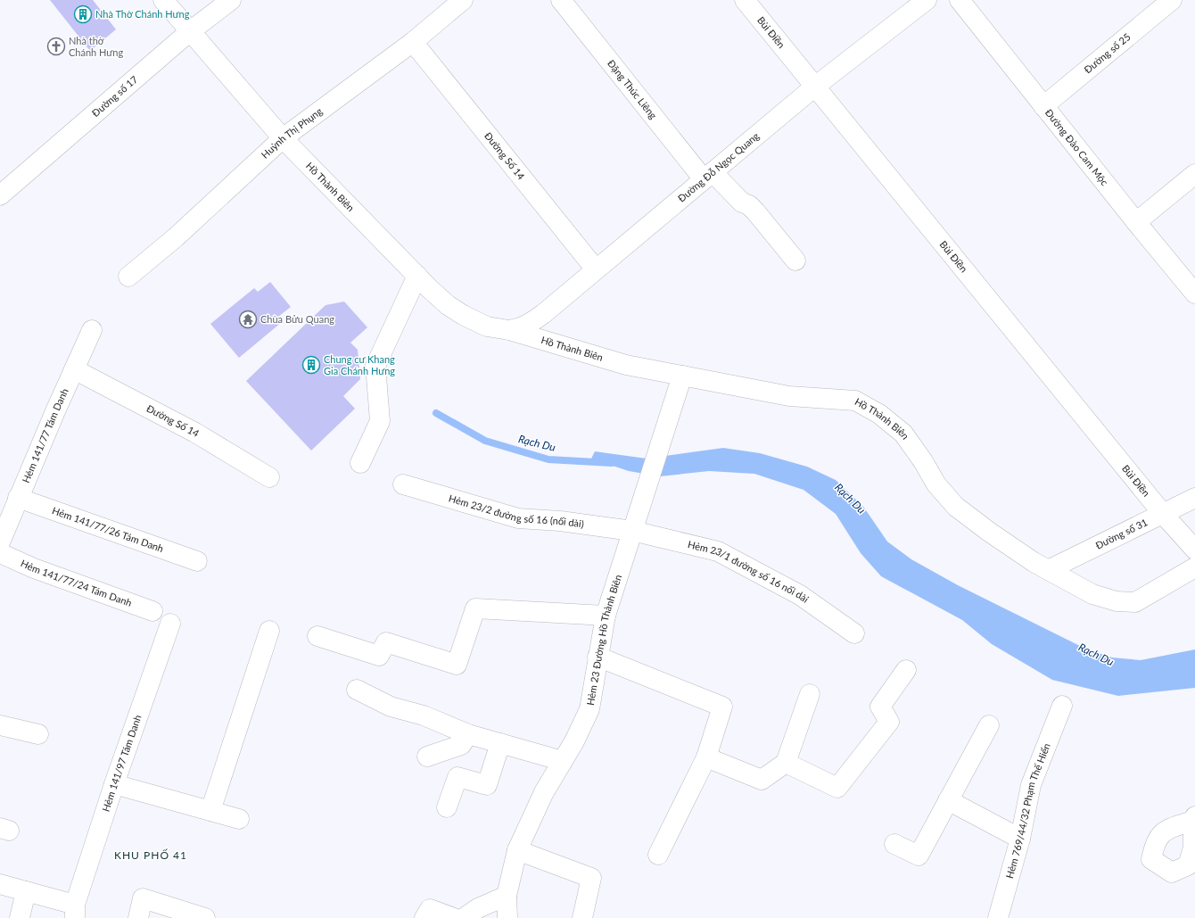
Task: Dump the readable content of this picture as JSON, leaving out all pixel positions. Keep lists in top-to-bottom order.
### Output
{
  "streets": {
    "street": [
      "Bùi Điền",
      "Đường số 25",
      "Đặng Thúc Liêng",
      "Đường số 17",
      "Huỳnh Thị Phụng",
      "Đường Đào Cam Mộc",
      "Đường Số 14",
      "Đường Đỗ Ngọc Quang",
      "Hồ Thành Biên",
      "Hẻm 141/77 Tám Danh",
      "Hẻm 23/2 đường số 16 (nối dài)",
      "Hẻm 141/77/26 Tám Danh",
      "Đường số 31",
      "Hẻm 23/1 đường số 16 nối dài",
      "Hẻm 141/77/24 Tám Danh",
      "Hẻm 23 Đường Hồ Thành Biên",
      "Hẻm 141/97 Tám Danh",
      "Hẻm 769/44/32 Phạm Thế Hiển"
    ]
  },
  "crossings": [
    ["Bùi Điền", "Đường Đỗ Ngọc Quang"],
    ["Bùi Điền", "Đường số 31"],
    ["Đường số 25", "Đường Đào Cam Mộc"],
    ["Đặng Thúc Liêng", "Đường Đỗ Ngọc Quang"],
    ["Đường số 17", "Hồ Thành Biên"],
    ["Huỳnh Thị Phụng", "Đường Số 14"],
    ["Huỳnh Thị Phụng", "Hồ Thành Biên"],
    ["Đường Số 14", "Đường Đỗ Ngọc Quang"],
    ["Đường Số 14", "Hẻm 141/77 Tám Danh"],
    ["Đường Đỗ Ngọc Quang", "Hồ Thành Biên"],
    ["Hồ Thành Biên", "Đường số 31"],
    ["Hồ Thành Biên", "Hẻm 23 Đường Hồ Thành Biên"],
    ["Hẻm 141/77 Tám Danh", "Hẻm 141/77/26 Tám Danh"],
    ["Hẻm 23/2 đường số 16 (nối dài)", "Hẻm 23/1 đường số 16 nối dài"],
    ["Hẻm 23/2 đường số 16 (nối dài)", "Hẻm 23 Đường Hồ Thành Biên"],
    ["Hẻm 23/1 đường số 16 nối dài", "Hẻm 23 Đường Hồ Thành Biên"]
  ],
  "districts": ["KHU PHỐ 41"],
  "water": ["Rạch Du"],
  "places": {
    "building": ["Nhà Thờ Chánh Hưng", "Chung cư Khang Gia Chánh Hưng"],
    "church": ["Nhà thờ Chánh Hưng"],
    "temple": ["Chùa Bửu Quang"]
  }
}
